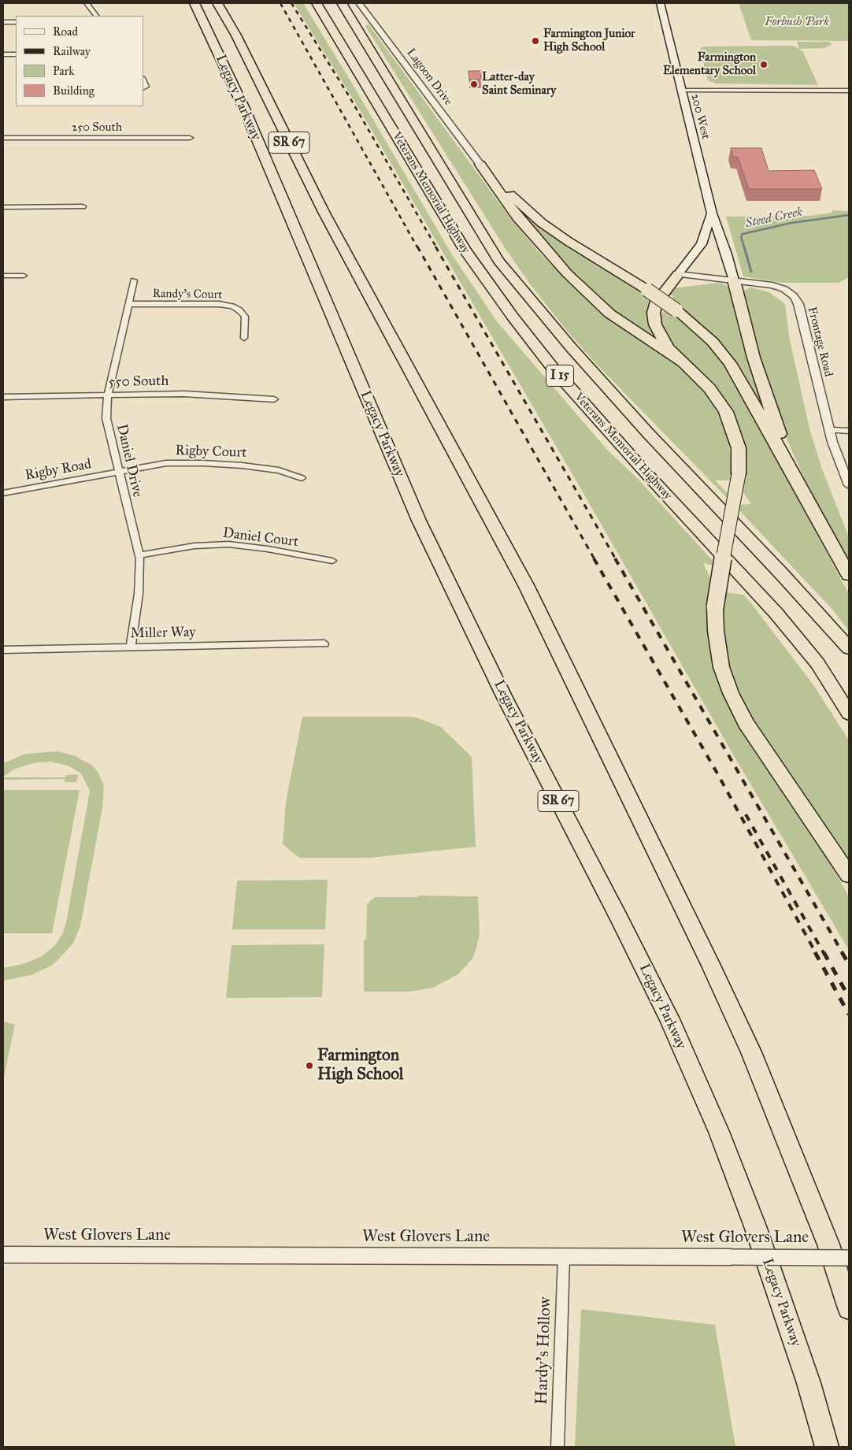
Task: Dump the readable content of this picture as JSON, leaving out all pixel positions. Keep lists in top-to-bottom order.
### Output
{
  "streets": {
    "highway": [
      "Legacy Parkway",
      "SR 67",
      "Veterans Memorial Highway",
      "I 15"
    ],
    "main road": ["200 West"],
    "street": [
      "Lagoon Drive",
      "250 South",
      "Randy's Court",
      "Frontage Road",
      "550 South",
      "Rigby Court",
      "Daniel Drive",
      "Rigby Road",
      "Daniel Court",
      "Miller Way",
      "West Glovers Lane",
      "Hardy's Hollow"
    ]
  },
  "crossings": [
    ["200 West", "Frontage Road"],
    ["Randy's Court", "Daniel Drive"],
    ["550 South", "Daniel Drive"],
    ["Rigby Court", "Daniel Drive"],
    ["Rigby Court", "Rigby Road"],
    ["Daniel Drive", "Rigby Road"],
    ["Daniel Drive", "Daniel Court"],
    ["Daniel Drive", "Miller Way"],
    ["West Glovers Lane", "Hardy's Hollow"]
  ],
  "water": ["Steed Creek"],
  "parks": ["Forbush Park"],
  "places": [
    "Farmington Junior High School",
    "Farmington Elementary School",
    "Latter-day Saint Seminary",
    "Farmington High School"
  ],
  "legend": [
    "Road",
    "Railway",
    "Park",
    "Building"
  ]
}
